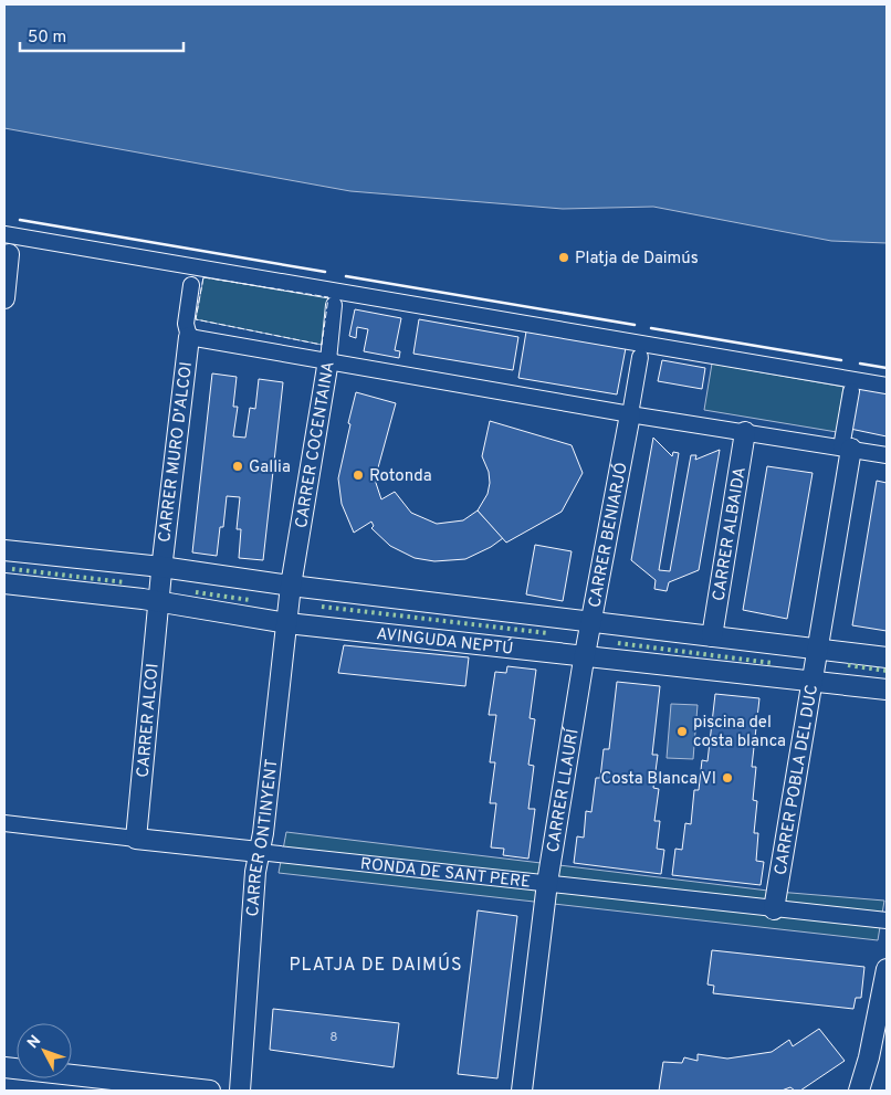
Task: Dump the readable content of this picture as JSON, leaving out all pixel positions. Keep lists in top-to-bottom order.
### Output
{
  "streets": {
    "street": [
      "CARRER COCENTAINA",
      "CARRER MURO D'ALCOI",
      "CARRER ALBAIDA",
      "CARRER BENIARJÓ",
      "AVINGUDA NEPTÚ",
      "CARRER ALCOI",
      "CARRER POBLA DEL DUC",
      "CARRER LLAURÍ",
      "CARRER ONTINYENT",
      "RONDA DE SANT PERE"
    ]
  },
  "crossings": [
    ["CARRER COCENTAINA", "CARRER ONTINYENT"],
    ["CARRER MURO D'ALCOI", "AVINGUDA NEPTÚ"],
    ["CARRER MURO D'ALCOI", "CARRER ALCOI"],
    ["CARRER BENIARJÓ", "AVINGUDA NEPTÚ"],
    ["CARRER BENIARJÓ", "CARRER LLAURÍ"],
    ["AVINGUDA NEPTÚ", "CARRER ALCOI"],
    ["AVINGUDA NEPTÚ", "CARRER POBLA DEL DUC"],
    ["AVINGUDA NEPTÚ", "CARRER LLAURÍ"],
    ["AVINGUDA NEPTÚ", "CARRER ONTINYENT"],
    ["CARRER ALCOI", "RONDA DE SANT PERE"],
    ["CARRER POBLA DEL DUC", "RONDA DE SANT PERE"],
    ["CARRER LLAURÍ", "RONDA DE SANT PERE"],
    ["CARRER ONTINYENT", "RONDA DE SANT PERE"]
  ],
  "districts": ["PLATJA DE DAIMÚS"],
  "places": [
    "Platja de Daimús",
    "Gallia",
    "Rotonda",
    "piscina del costa blanca",
    "Costa Blanca VI"
  ],
  "house_numbers": ["8"],
  "scale_bar": "50 m",
  "north": "top left"
}
